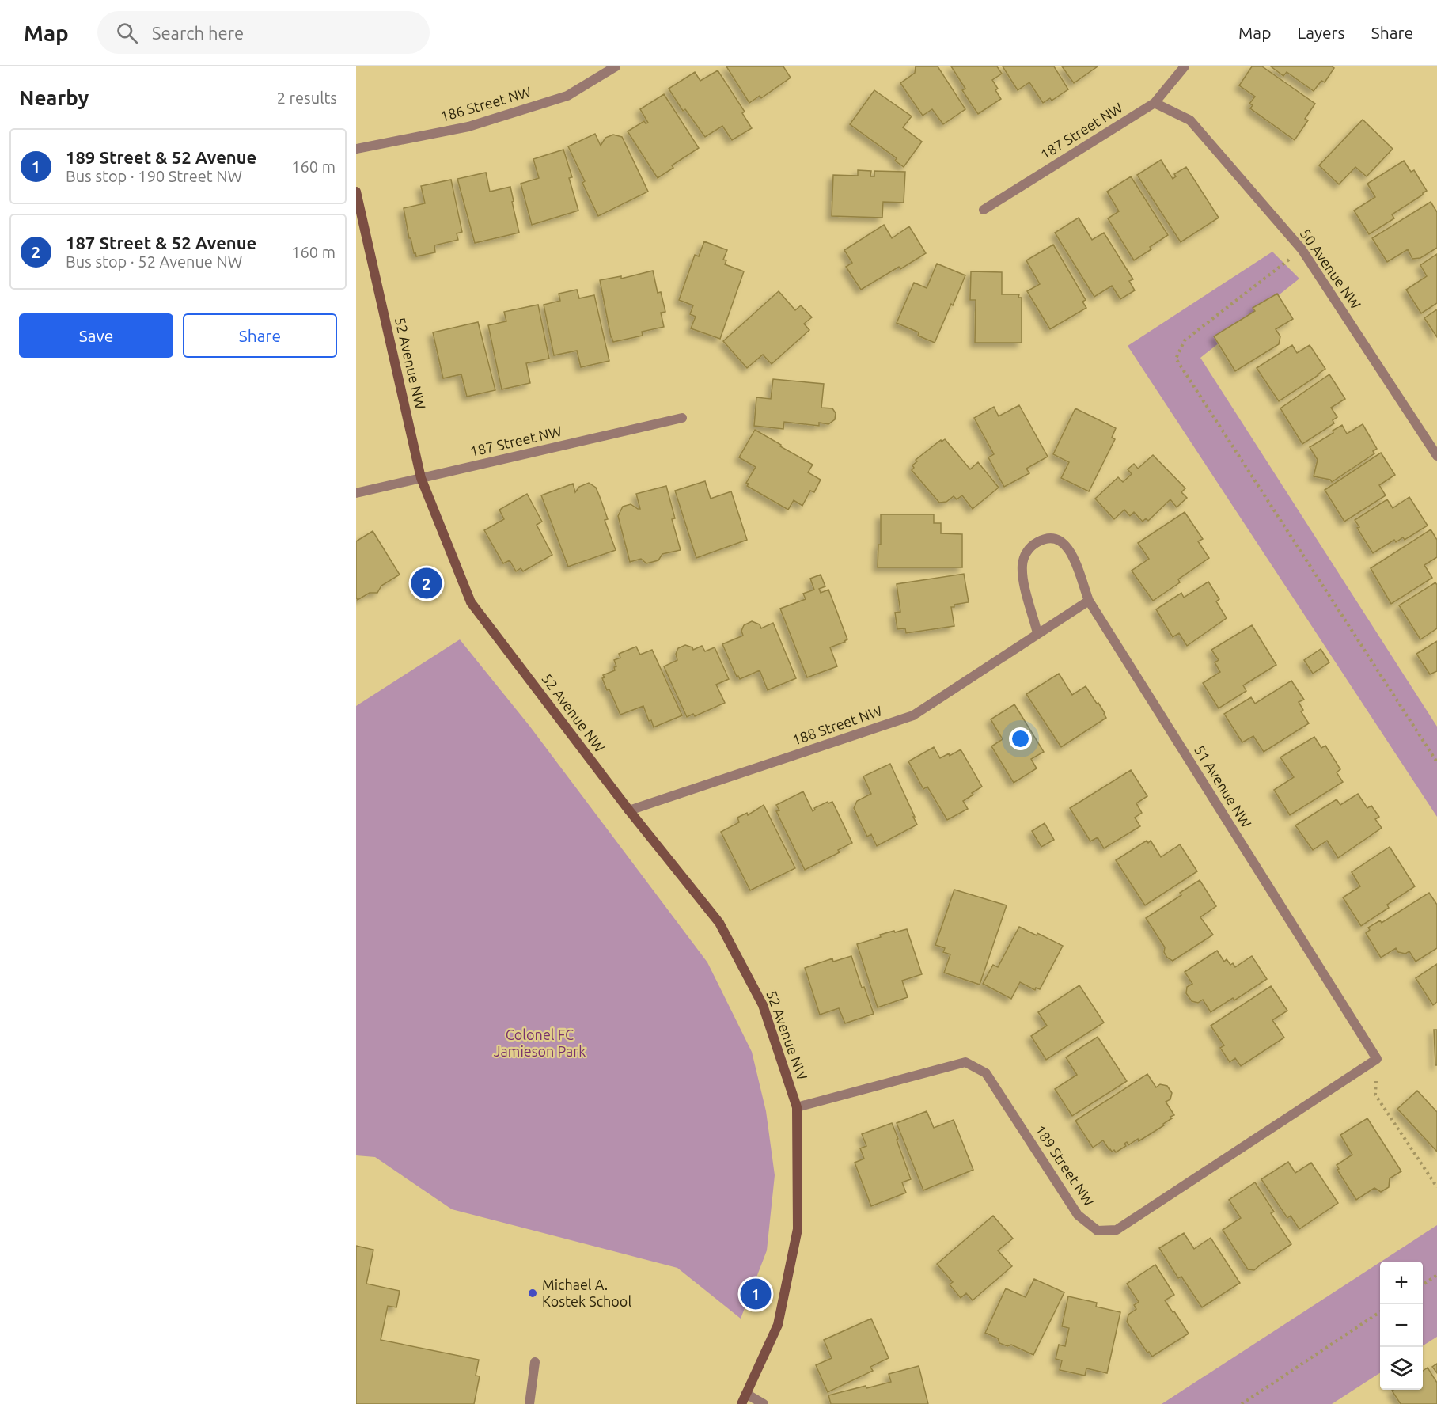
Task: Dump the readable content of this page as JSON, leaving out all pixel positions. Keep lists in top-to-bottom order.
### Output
{
  "streets": {
    "street": [
      "186 Street NW",
      "187 Street NW",
      "50 Avenue NW",
      "52 Avenue NW",
      "188 Street NW",
      "51 Avenue NW",
      "189 Street NW"
    ]
  },
  "crossings": [
    ["187 Street NW", "50 Avenue NW"],
    ["187 Street NW", "52 Avenue NW"],
    ["52 Avenue NW", "188 Street NW"],
    ["52 Avenue NW", "189 Street NW"],
    ["188 Street NW", "51 Avenue NW"],
    ["51 Avenue NW", "189 Street NW"]
  ],
  "parks": ["Colonel FC Jamieson Park"],
  "places": ["Michael A. Kostek School"],
  "page": {
    "header": "Map",
    "search": "Search here",
    "nav": ["Map", "Layers", "Share"],
    "heading": ["Nearby", "2 results"],
    "list": [
      {
        "mark": "1",
        "name": "189 Street & 52 Avenue",
        "note": "Bus stop · 190 Street NW",
        "value": "160 m"
      },
      {
        "mark": "2",
        "name": "187 Street & 52 Avenue",
        "note": "Bus stop · 52 Avenue NW",
        "value": "160 m"
      }
    ],
    "buttons": ["Save", "Share"],
    "pins": ["2", "1"],
    "map_buttons": ["+", "−"]
  }
}
